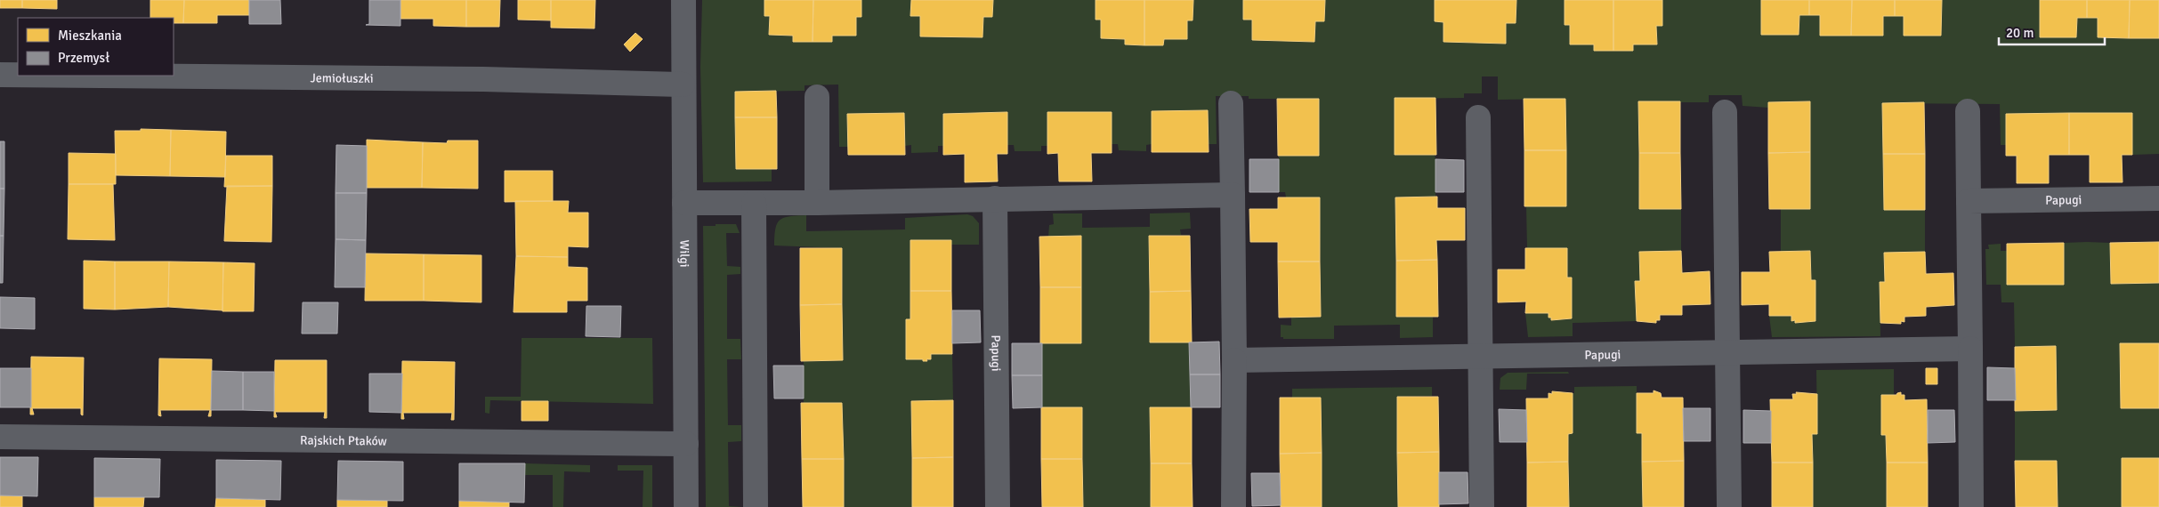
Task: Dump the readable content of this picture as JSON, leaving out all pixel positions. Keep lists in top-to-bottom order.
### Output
{
  "streets": {
    "street": [
      "Jemiołuszki",
      "Papugi",
      "Wilgi",
      "Rajskich Ptaków"
    ]
  },
  "crossings": [
    ["Jemiołuszki", "Wilgi"],
    ["Wilgi", "Rajskich Ptaków"]
  ],
  "legend": ["Mieszkania", "Przemysł"],
  "scale_bar": "20 m"
}
